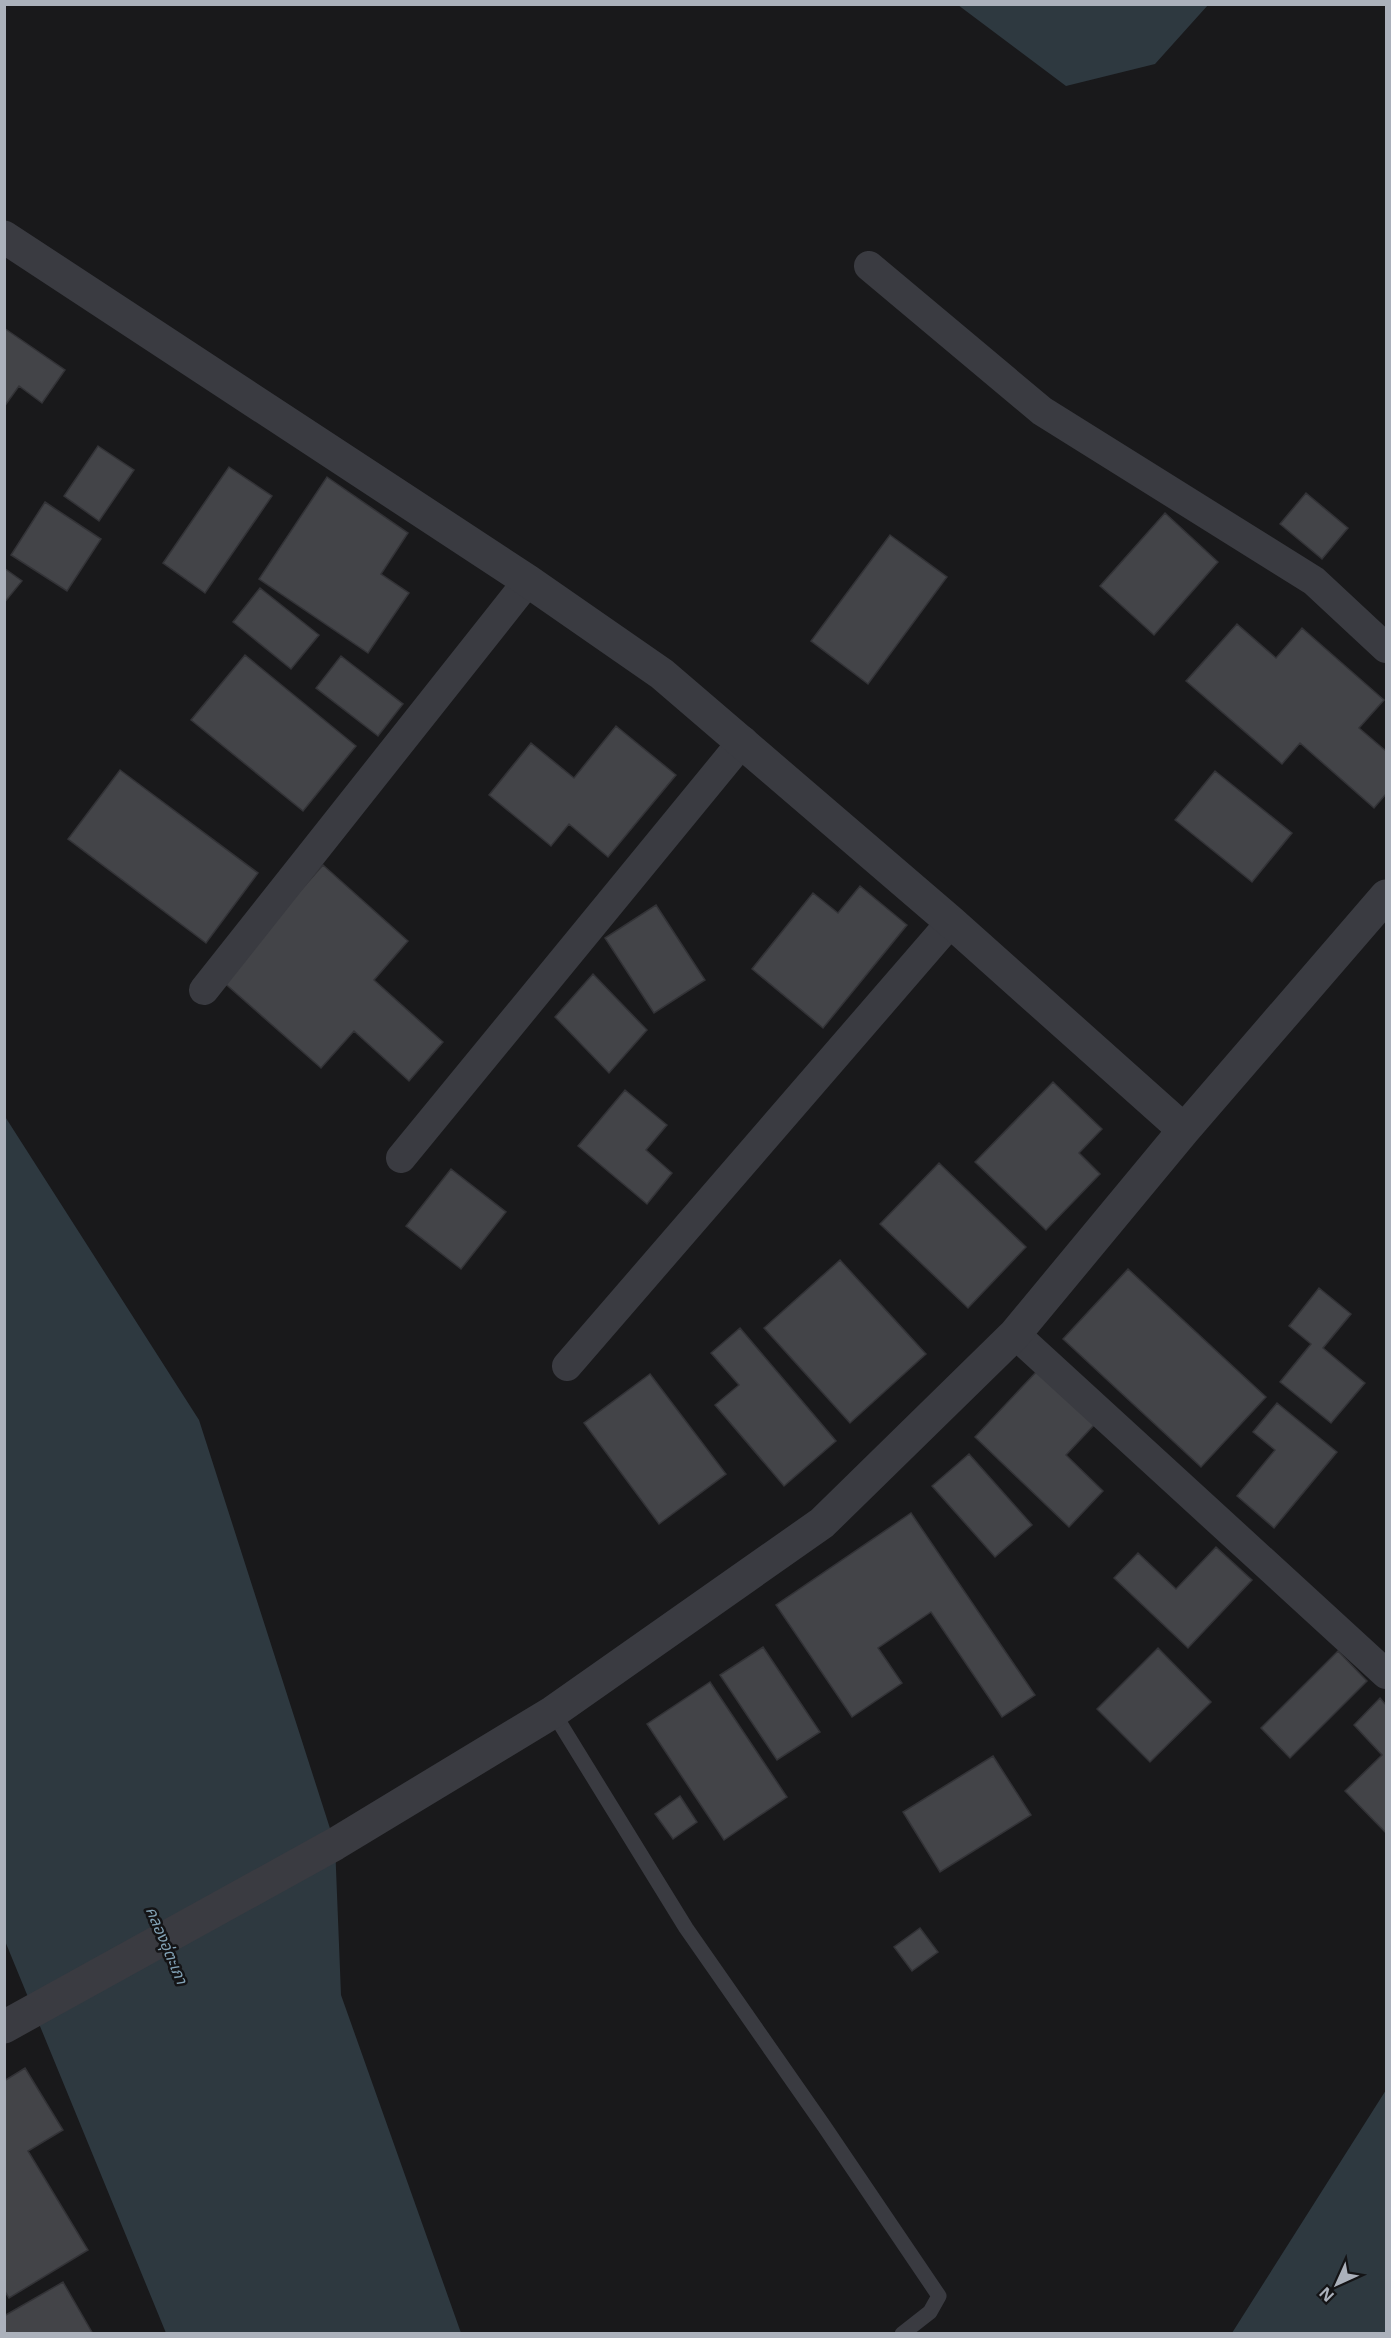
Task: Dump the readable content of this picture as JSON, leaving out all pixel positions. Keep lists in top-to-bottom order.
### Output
{
  "water": ["คลองอุ่ตะเภา"],
  "north": "bottom left"
}
